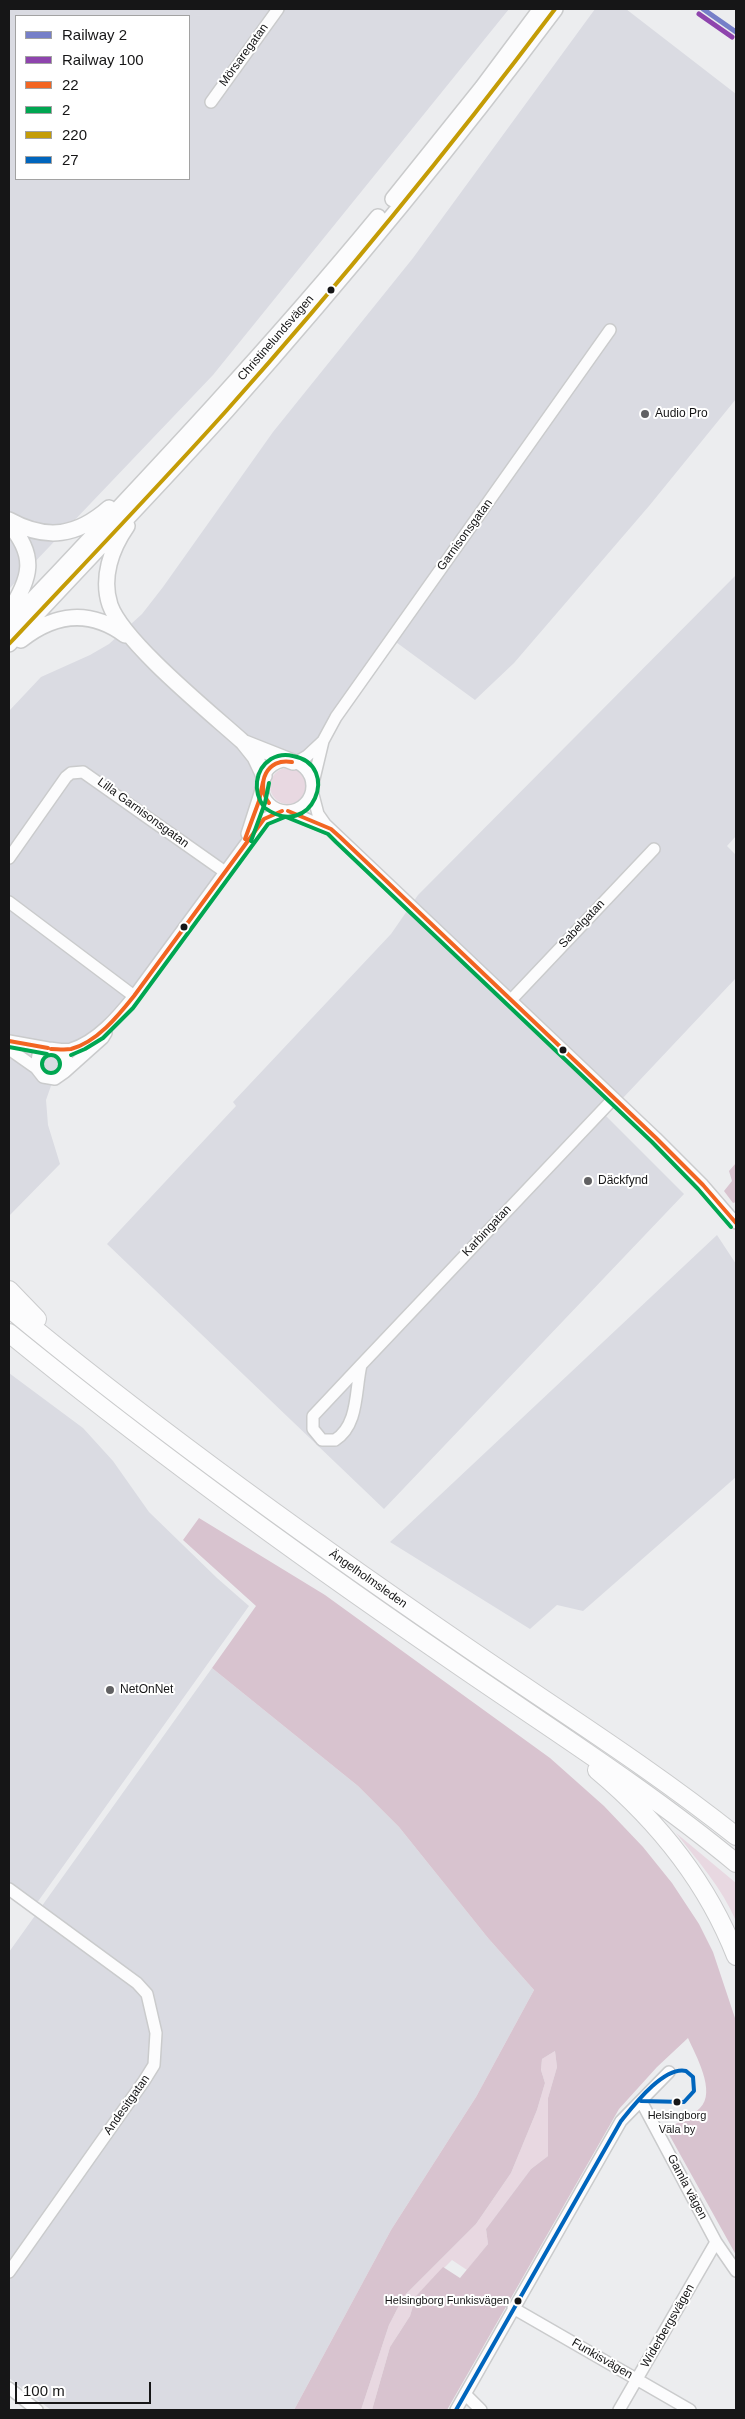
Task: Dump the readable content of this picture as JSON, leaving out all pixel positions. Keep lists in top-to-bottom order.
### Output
{
  "streets": {
    "highway": ["Ängelholmsleden"],
    "main road": ["Christinelundsvägen"],
    "street": [
      "Mörsaregatan",
      "Garnisonsgatan",
      "Lilla Garnisonsgatan",
      "Sabelgatan",
      "Karbingatan",
      "Andesitgatan",
      "Gamla vägen",
      "Widerbergsvägen",
      "Funkisvägen"
    ]
  },
  "crossings": [
    ["Gamla vägen", "Widerbergsvägen"],
    ["Widerbergsvägen", "Funkisvägen"]
  ],
  "places": [
    "Audio Pro",
    "Däckfynd",
    "NetOnNet",
    "Helsingborg Väla by",
    "Helsingborg Funkisvägen"
  ],
  "lines": [
    "rail line 2",
    "transit line 220",
    "rail line 100",
    "transit line 2",
    "transit line 22",
    "transit line 27"
  ],
  "legend": [
    "Railway 2",
    "Railway 100",
    "22",
    "2",
    "220",
    "27"
  ],
  "scale_bar": "100 m"
}
